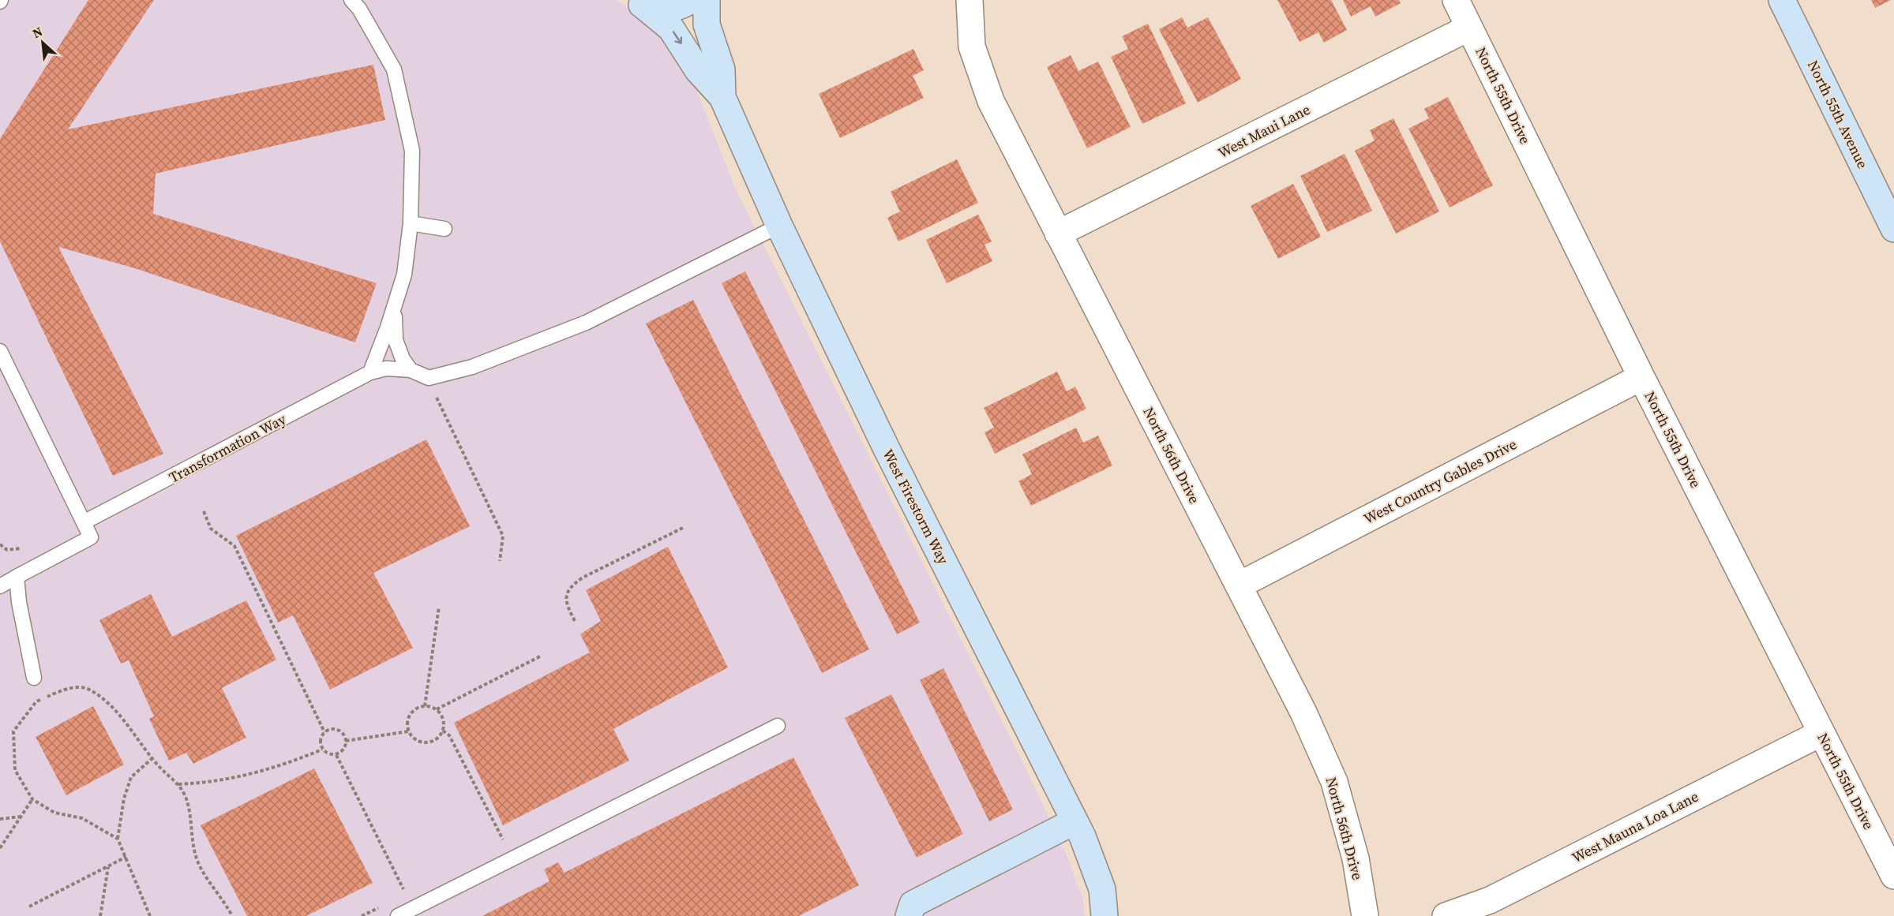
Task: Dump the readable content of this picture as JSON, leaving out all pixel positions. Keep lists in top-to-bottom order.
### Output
{
  "streets": {
    "street": [
      "North 55th Drive",
      "North 55th Avenue",
      "West Maui Lane",
      "North 56th Drive",
      "West Country Gables Drive",
      "West Firestorm Way",
      "West Mauna Loa Lane"
    ],
    "lane": ["Transformation Way"]
  },
  "crossings": [
    ["North 55th Drive", "West Maui Lane"],
    ["North 55th Drive", "West Country Gables Drive"],
    ["North 55th Drive", "West Mauna Loa Lane"],
    ["West Maui Lane", "North 56th Drive"],
    ["Transformation Way", "West Firestorm Way"],
    ["North 56th Drive", "West Country Gables Drive"]
  ],
  "north": "top left"
}
